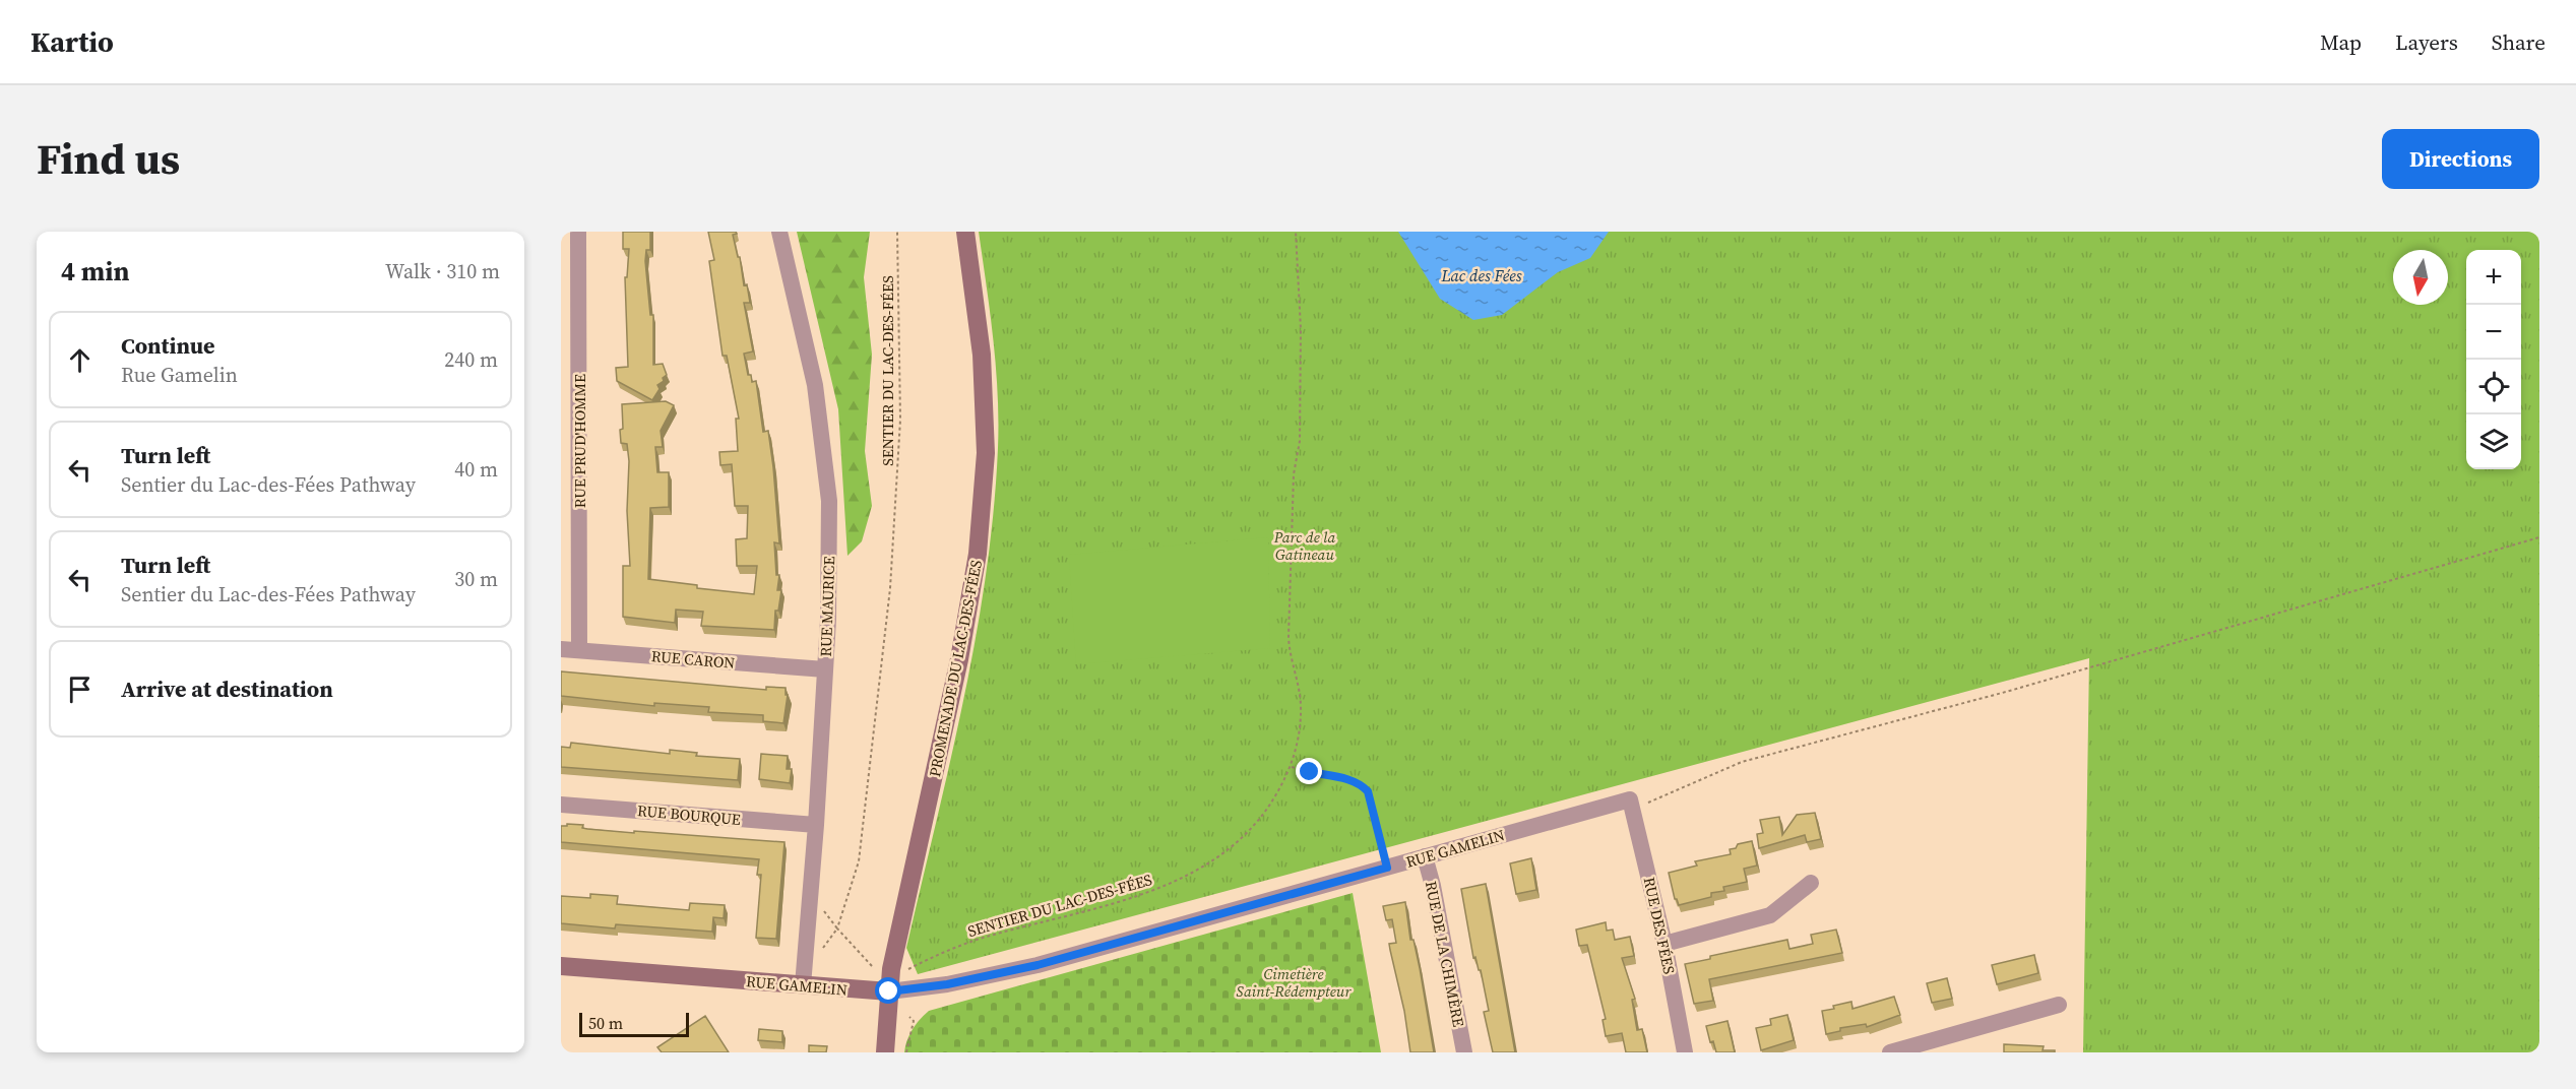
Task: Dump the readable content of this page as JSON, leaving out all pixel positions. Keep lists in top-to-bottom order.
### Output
{
  "streets": {
    "street": [
      "RUE PRUD'HOMME",
      "RUE MAURICE",
      "RUE CARON",
      "PROMENADE DU LAC-DES-FÉES",
      "RUE BOURQUE",
      "RUE GAMELIN",
      "RUE DES FÉES",
      "RUE DE LA CHIMÈRE"
    ],
    "path": ["SENTIER DU LAC-DES-FÉES"]
  },
  "crossings": [
    ["RUE PRUD'HOMME", "RUE CARON"],
    ["RUE MAURICE", "RUE CARON"],
    ["RUE MAURICE", "RUE BOURQUE"],
    ["RUE MAURICE", "RUE GAMELIN"],
    ["PROMENADE DU LAC-DES-FÉES", "RUE GAMELIN"],
    ["RUE GAMELIN", "RUE DES FÉES"],
    ["RUE GAMELIN", "RUE DE LA CHIMÈRE"]
  ],
  "water": ["Lac des Fées"],
  "parks": ["Parc de la Gatineau", "Cimetière Saint-Rédempteur"],
  "scale_bar": "50 m",
  "north": "bottom",
  "page": {
    "header": "Kartio",
    "nav": ["Map", "Layers", "Share"],
    "title": "Find us",
    "buttons": "Directions",
    "heading": ["4 min", "Walk · 310 m"],
    "map_buttons": ["+", "−"],
    "list": [
      ["Continue", "Rue Gamelin", "240 m"],
      ["Turn left", "Sentier du Lac-des-Fées Pathway", "40 m"],
      ["Turn left", "Sentier du Lac-des-Fées Pathway", "30 m"],
      "Arrive at destination"
    ],
    "scale": "50 m"
  }
}
